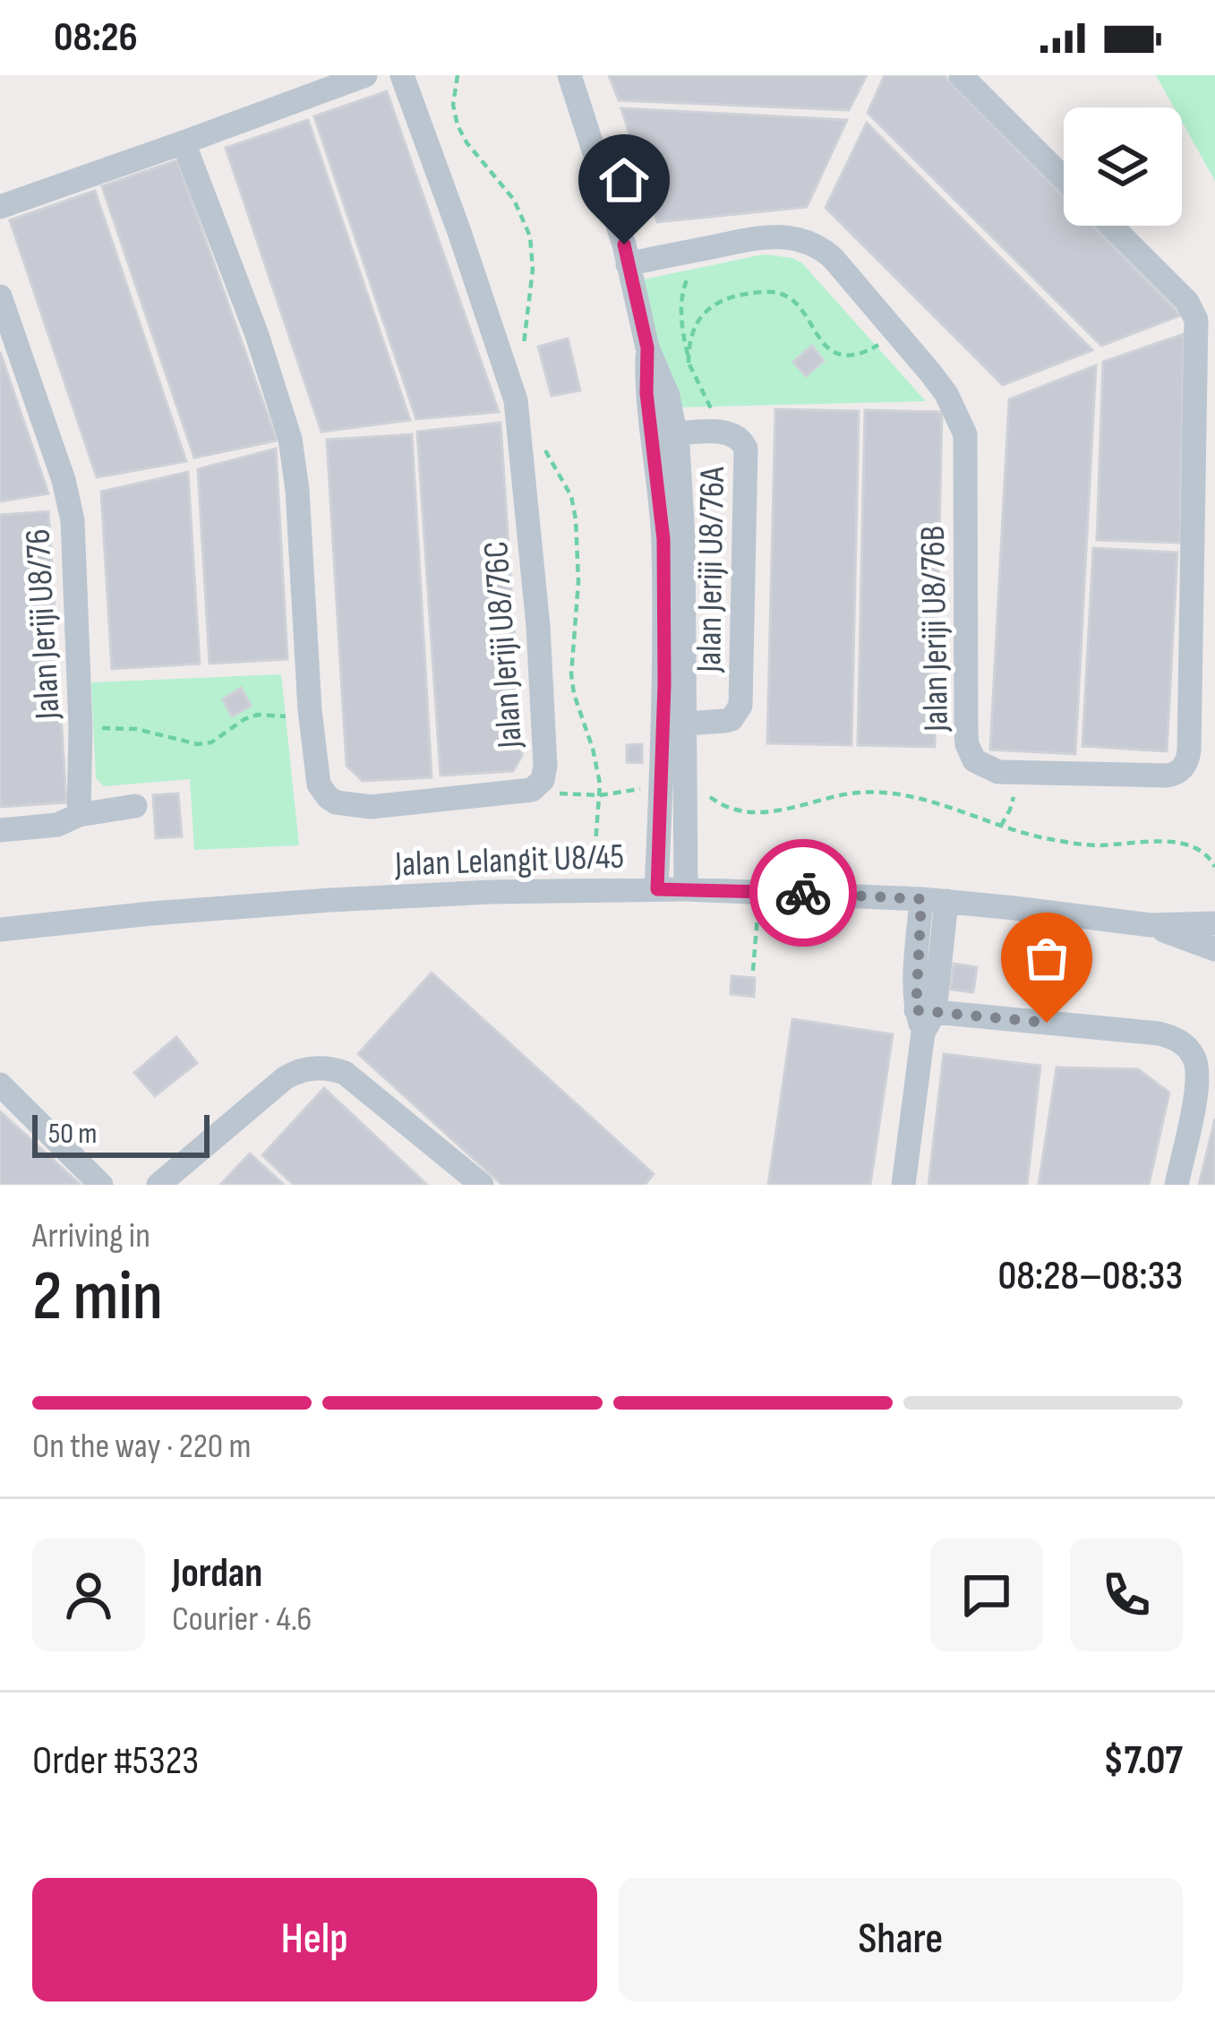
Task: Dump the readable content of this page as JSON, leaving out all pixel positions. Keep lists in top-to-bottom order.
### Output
{
  "streets": {
    "street": [
      "Jalan Jeriji U8/76A",
      "Jalan Jeriji U8/76",
      "Jalan Jeriji U8/76B",
      "Jalan Jeriji U8/76C",
      "Jalan Lelangit U8/45"
    ]
  },
  "scale_bar": "50 m",
  "page": {
    "status": "08:26",
    "scale": "50 m",
    "heading": ["2 min", "Arriving in", "08:28–08:33"],
    "panel": [
      "Jordan",
      "Courier · 4.6",
      "Order #5323",
      "$7.07"
    ],
    "bar": "On the way · 220 m",
    "buttons": ["Help", "Share"]
  }
}
